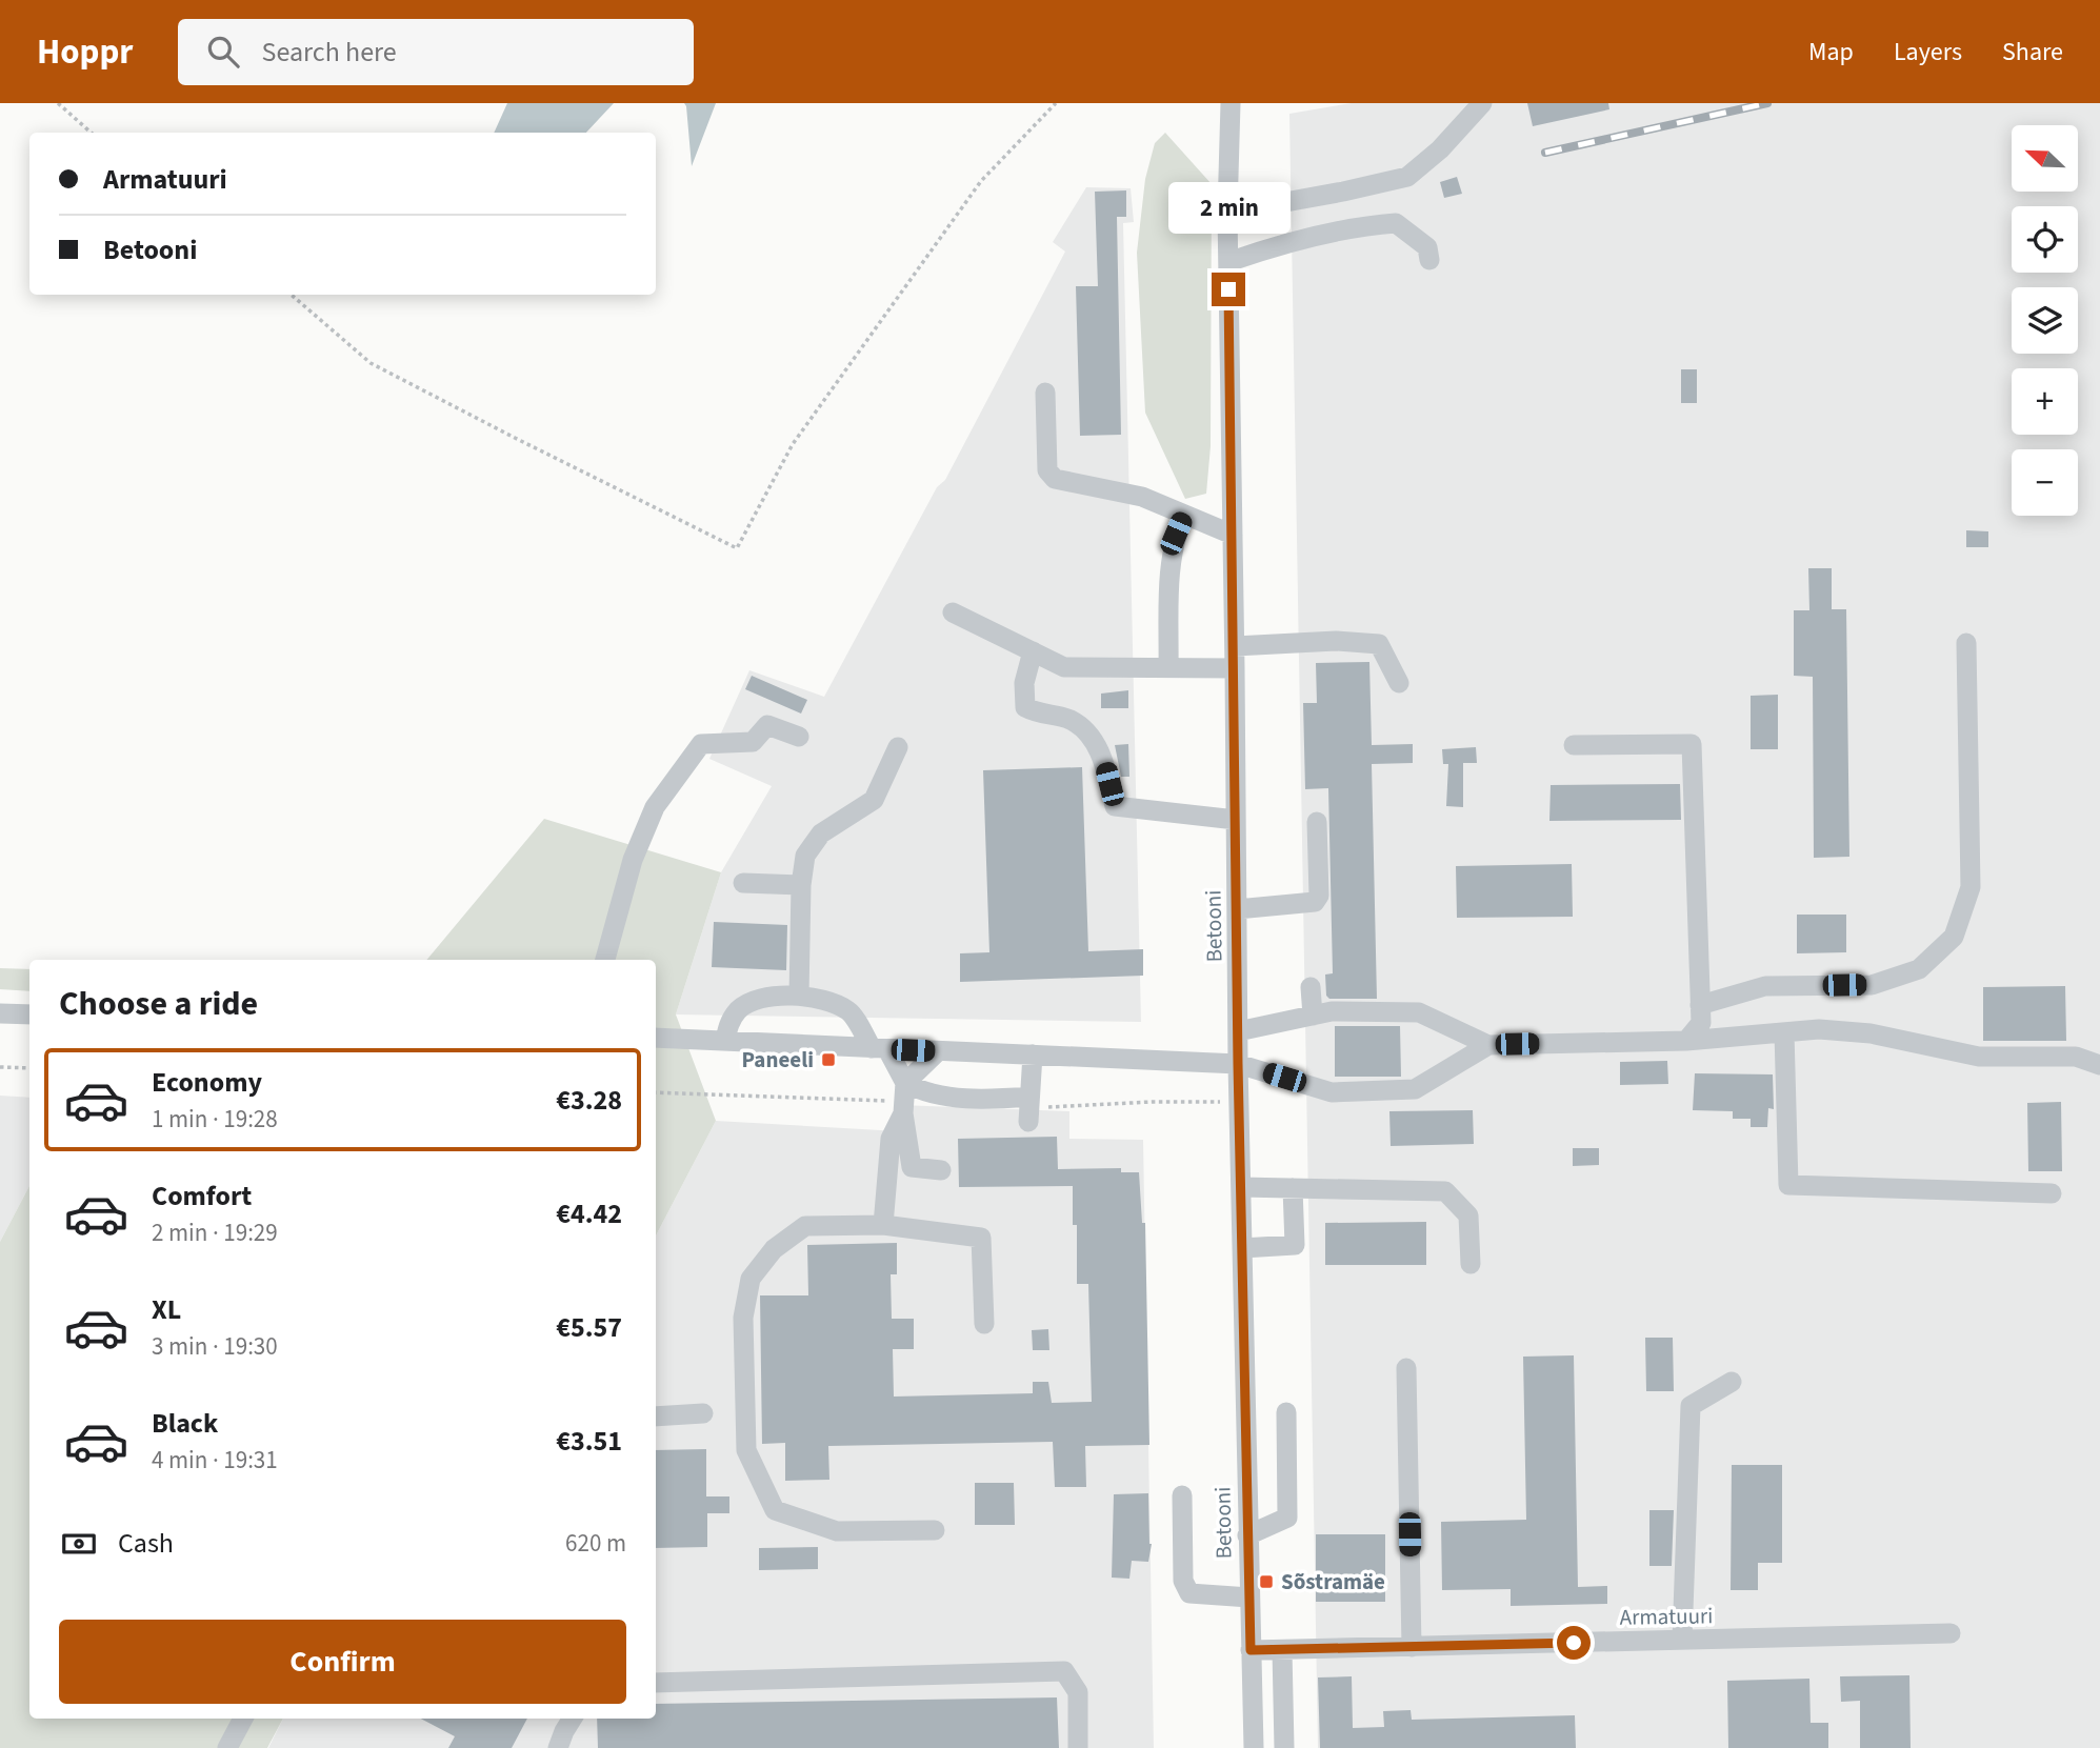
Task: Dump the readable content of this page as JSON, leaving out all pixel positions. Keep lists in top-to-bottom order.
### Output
{
  "streets": {
    "street": ["Betooni", "Armatuuri"]
  },
  "crossings": [
    ["Betooni", "Armatuuri"]
  ],
  "places": {
    "transit": ["Paneeli", "Sõstramäe"]
  },
  "north": "top left",
  "page": {
    "header": "Hoppr",
    "search": "Search here",
    "nav": ["Map", "Layers", "Share"],
    "map_buttons": ["+", "−"],
    "banner": ["Armatuuri", "Betooni"],
    "bubble": "2 min",
    "heading": "Choose a ride",
    "list": [
      {
        "name": "Economy",
        "note": "1 min · 19:28",
        "value": "€3.28"
      },
      {
        "name": "Comfort",
        "note": "2 min · 19:29",
        "value": "€4.42"
      },
      {
        "name": "XL",
        "note": "3 min · 19:30",
        "value": "€5.57"
      },
      {
        "name": "Black",
        "note": "4 min · 19:31",
        "value": "€3.51"
      }
    ],
    "pay": ["Cash", "620 m"],
    "buttons": "Confirm"
  }
}
